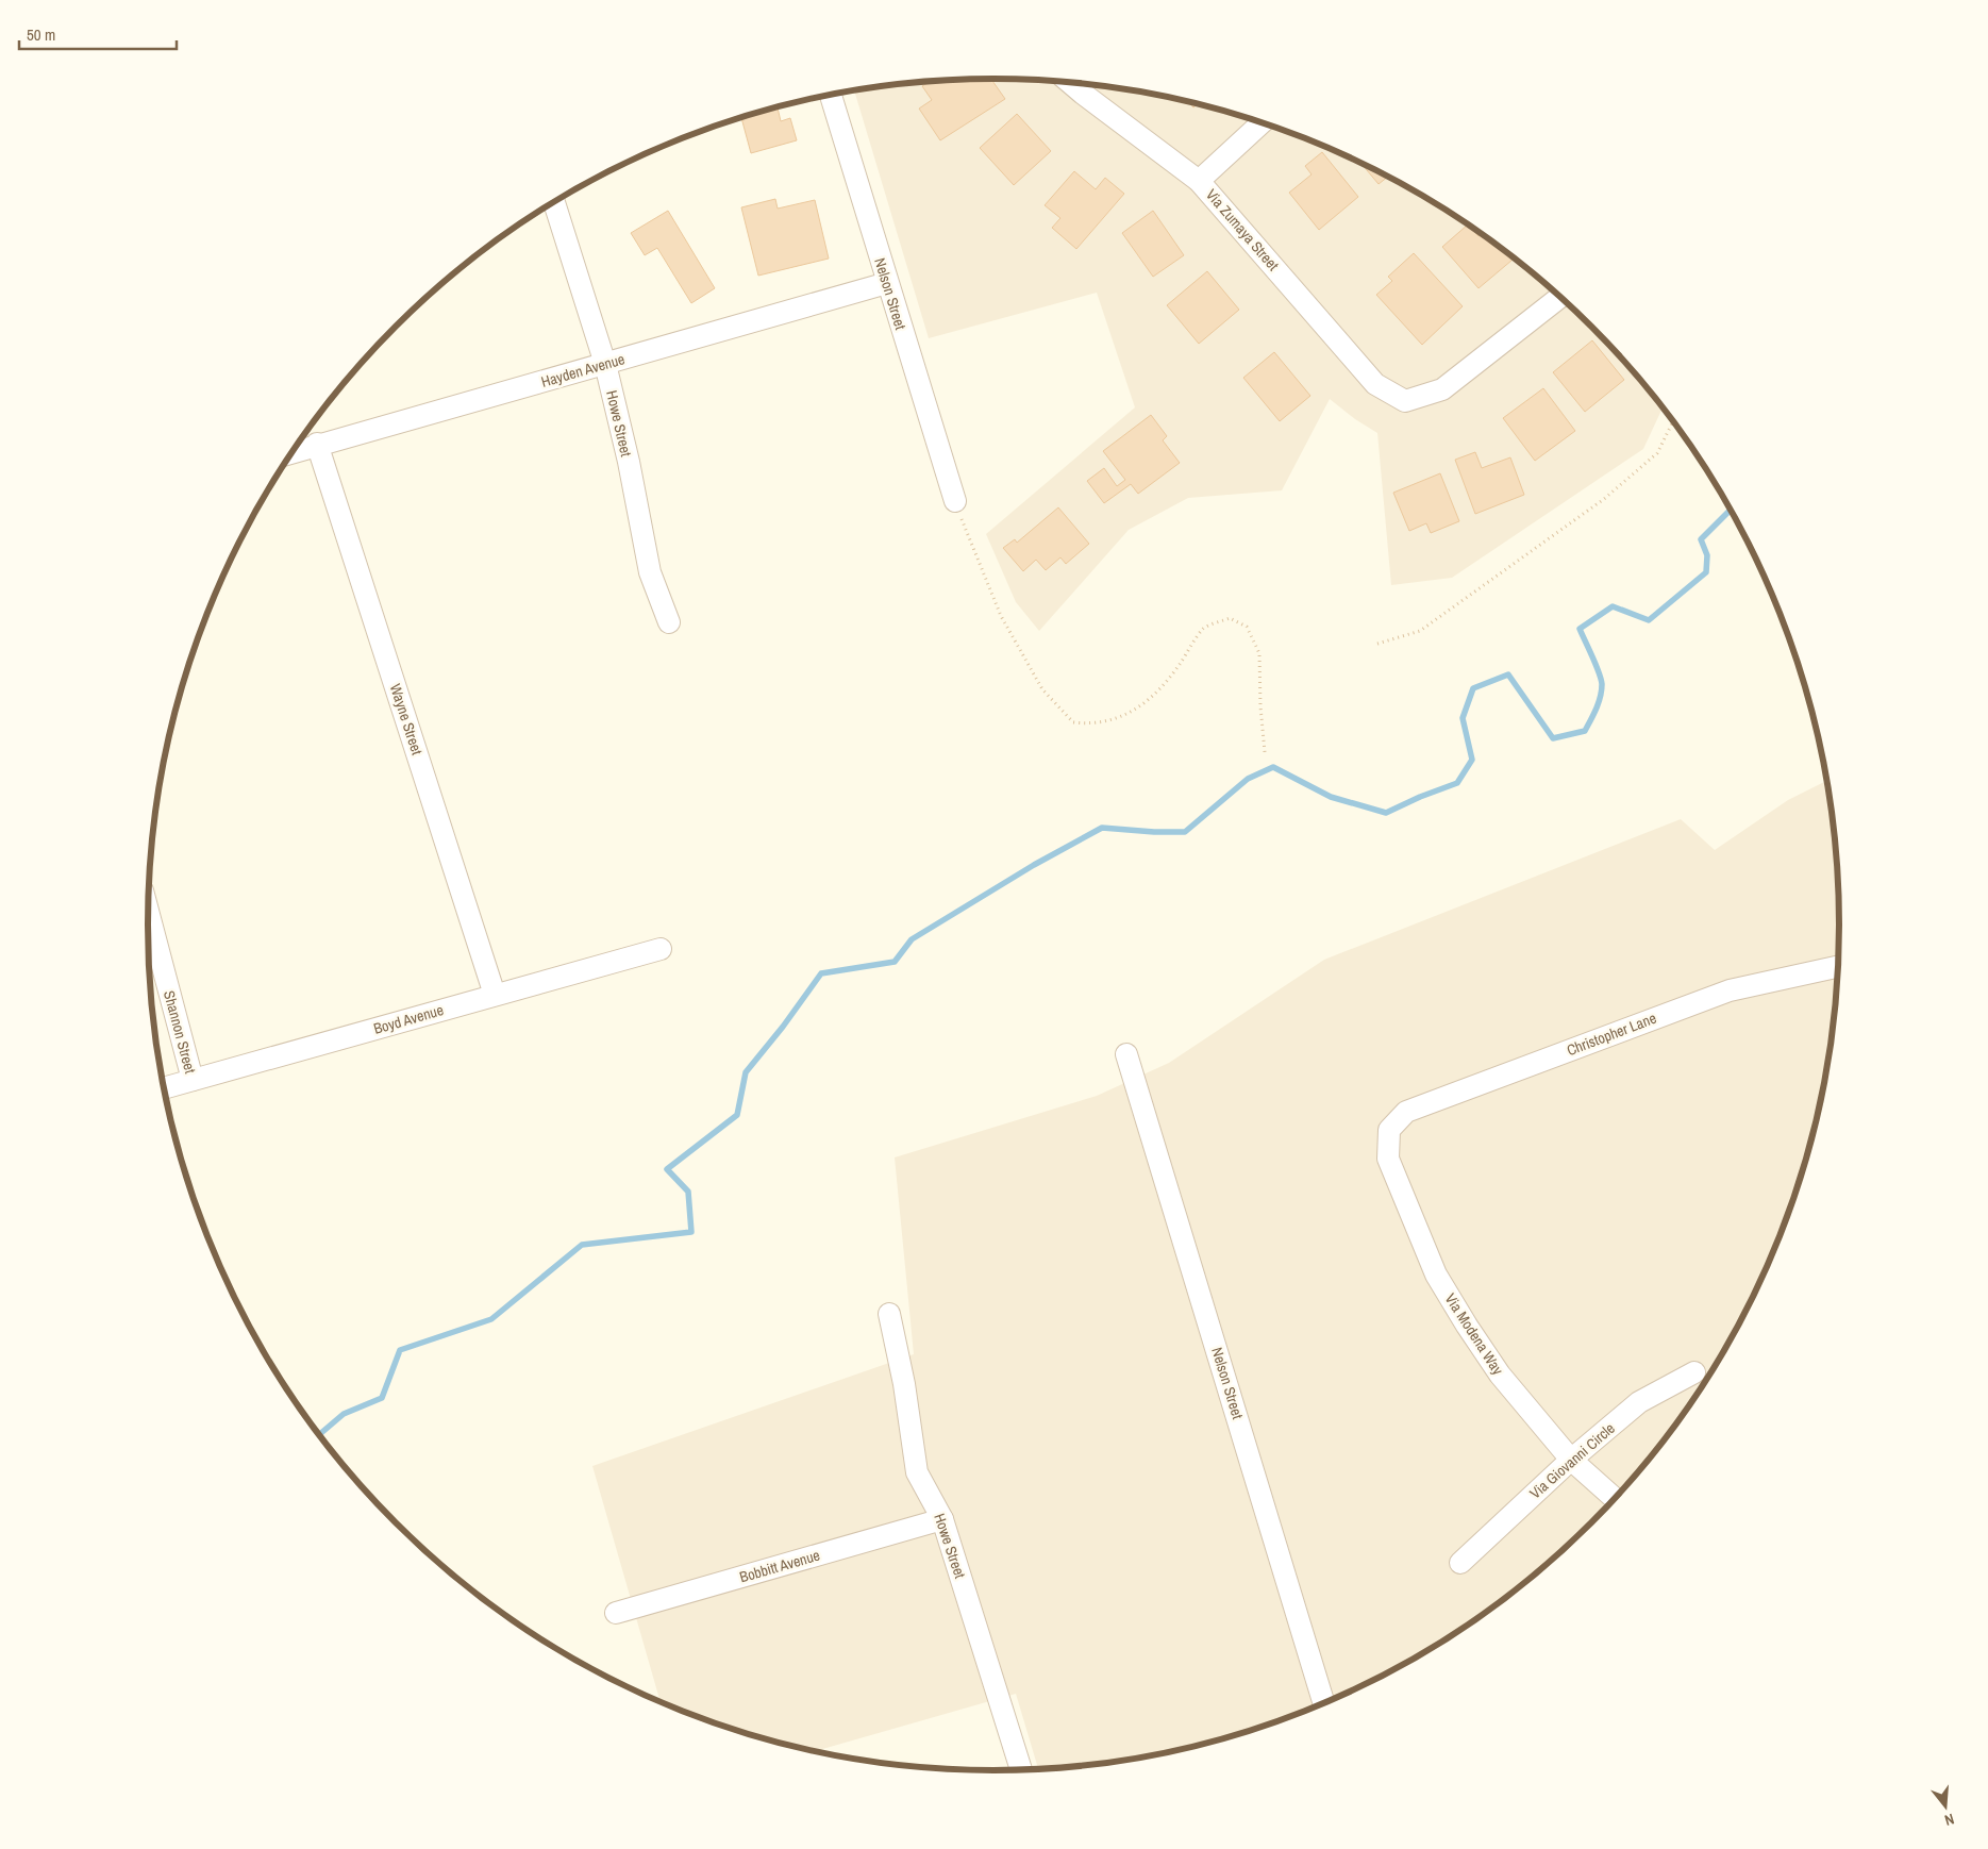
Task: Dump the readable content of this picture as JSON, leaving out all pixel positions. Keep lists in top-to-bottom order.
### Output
{
  "streets": {
    "street": [
      "Via Zumaya Street",
      "Nelson Street",
      "Hayden Avenue",
      "Howe Street",
      "Wayne Street",
      "Boyd Avenue",
      "Shannon Street",
      "Christopher Lane",
      "Via Modena Way",
      "Via Giovanni Circle",
      "Bobbitt Avenue"
    ]
  },
  "crossings": [
    ["Nelson Street", "Hayden Avenue"],
    ["Hayden Avenue", "Howe Street"],
    ["Hayden Avenue", "Wayne Street"],
    ["Howe Street", "Bobbitt Avenue"],
    ["Wayne Street", "Boyd Avenue"],
    ["Boyd Avenue", "Shannon Street"],
    ["Christopher Lane", "Via Modena Way"],
    ["Via Modena Way", "Via Giovanni Circle"]
  ],
  "scale_bar": "50 m",
  "north": "bottom"
}
